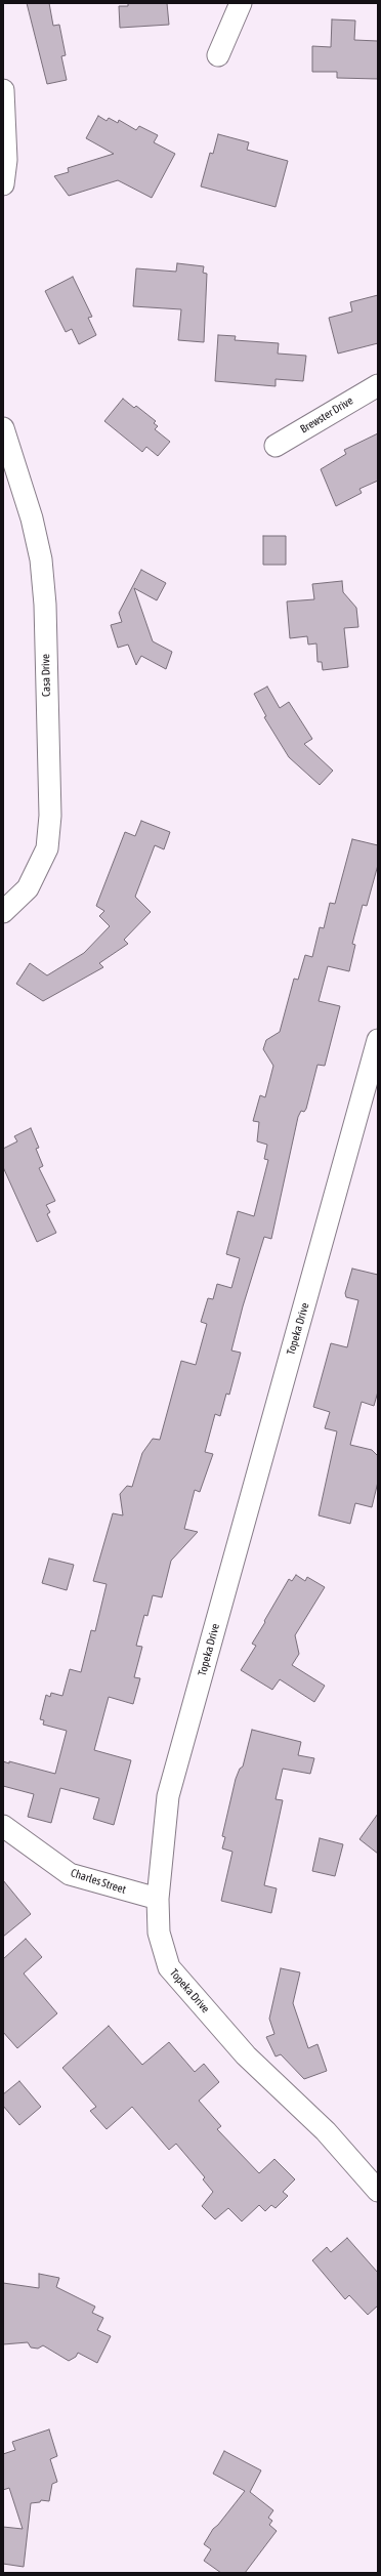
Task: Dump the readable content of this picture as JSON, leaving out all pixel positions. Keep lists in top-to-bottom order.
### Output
{
  "streets": {
    "street": [
      "Brewster Drive",
      "Casa Drive",
      "Topeka Drive",
      "Charles Street"
    ]
  },
  "crossings": [
    ["Topeka Drive", "Charles Street"]
  ]
}
